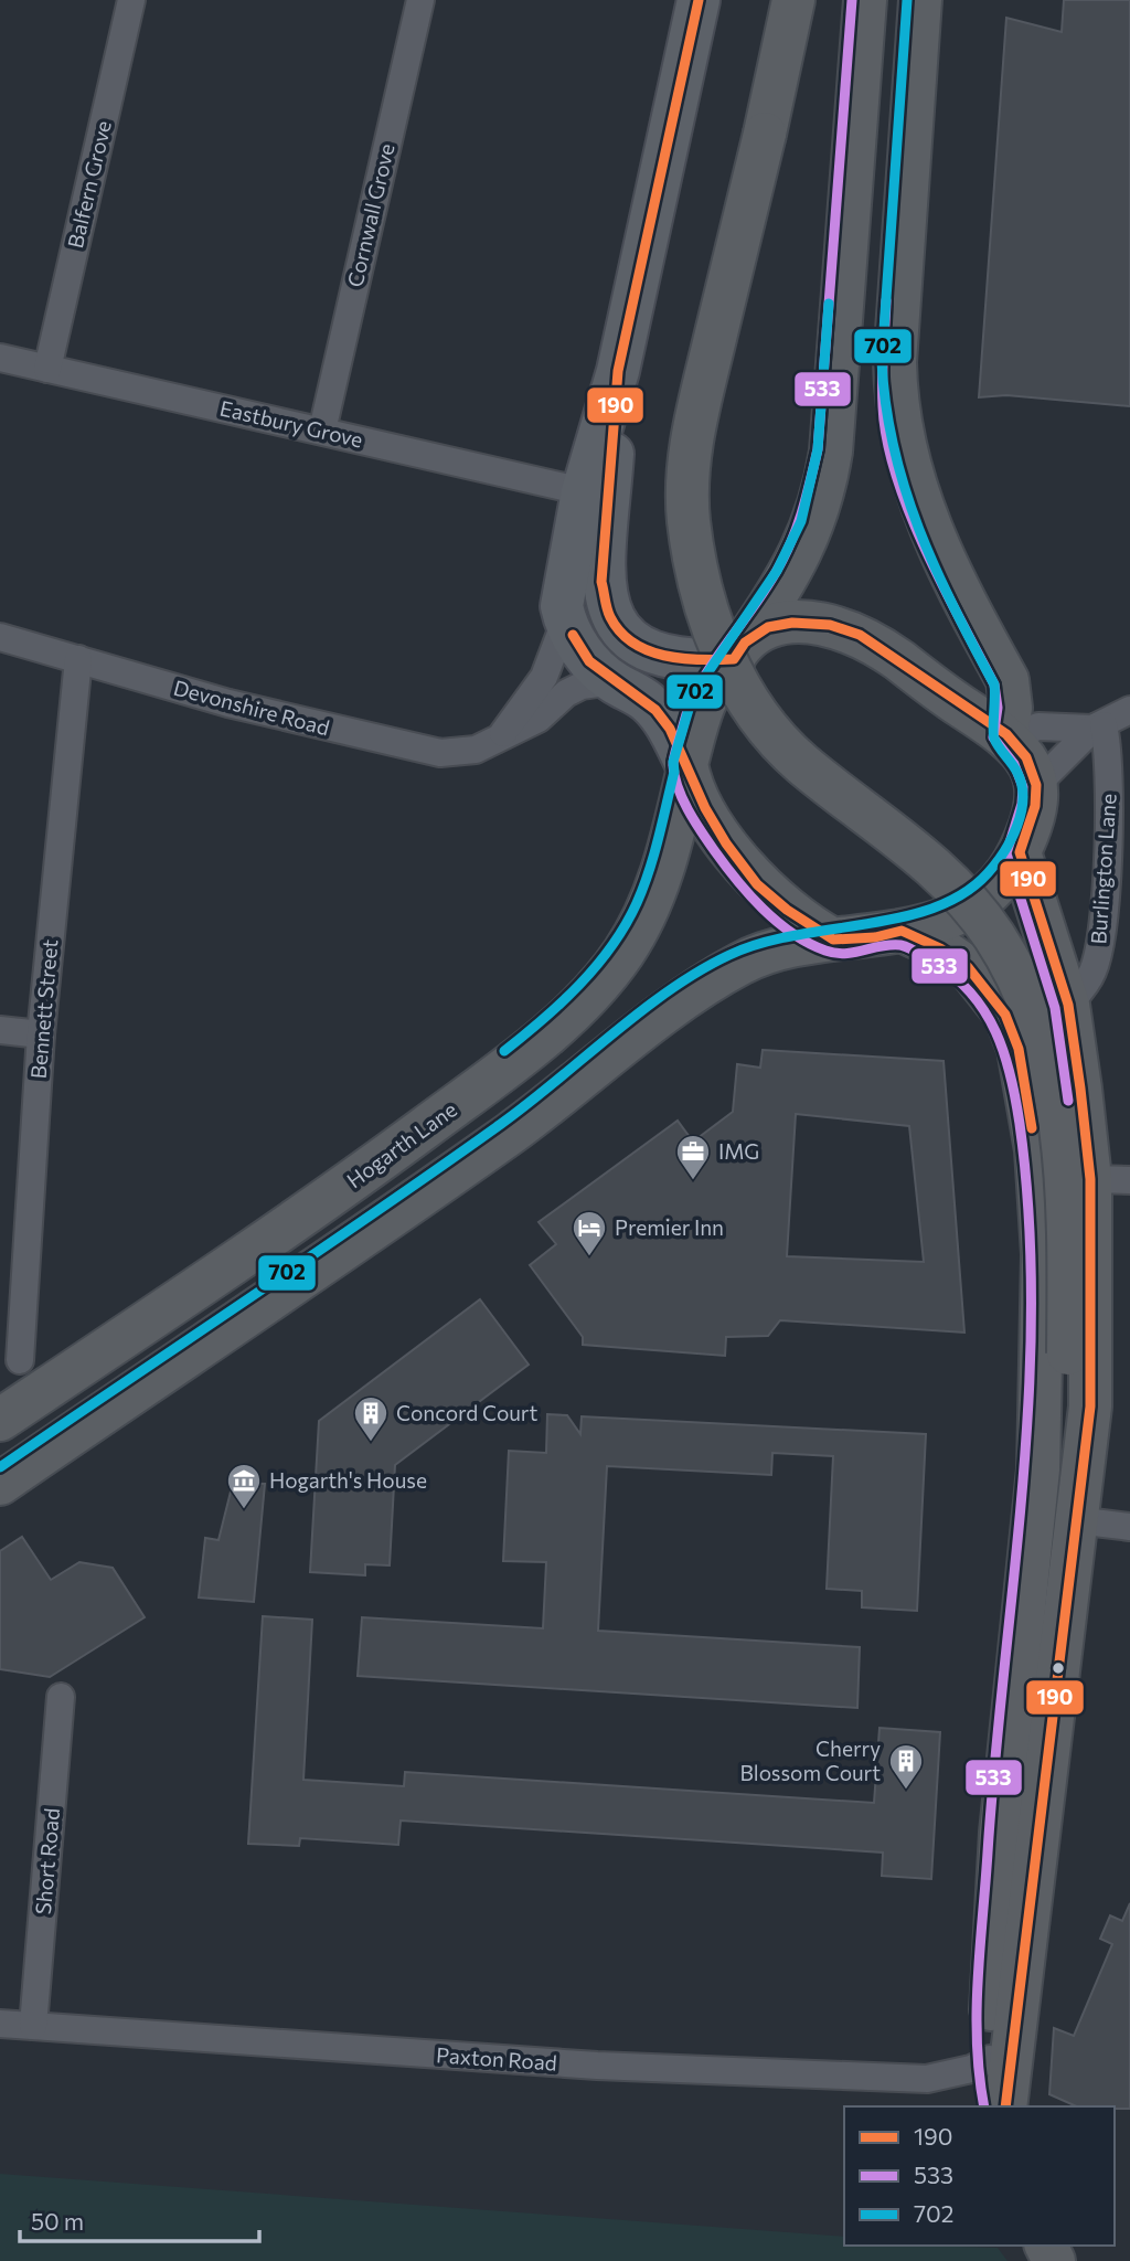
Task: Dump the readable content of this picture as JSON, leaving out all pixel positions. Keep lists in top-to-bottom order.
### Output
{
  "streets": {
    "highway": ["Hogarth Lane"],
    "street": [
      "Balfern Grove",
      "Cornwall Grove",
      "Eastbury Grove",
      "Devonshire Road",
      "Burlington Lane",
      "Bennett Street",
      "Short Road",
      "Paxton Road"
    ]
  },
  "crossings": [
    ["Balfern Grove", "Eastbury Grove"],
    ["Cornwall Grove", "Eastbury Grove"],
    ["Devonshire Road", "Bennett Street"],
    ["Short Road", "Paxton Road"]
  ],
  "places": {
    "office": ["IMG"],
    "hotel": ["Premier Inn"],
    "building": ["Concord Court", "Cherry Blossom Court"],
    "museum": ["Hogarth's House"]
  },
  "lines": ["transit line 190", "transit line 533", "transit line 702"],
  "legend": ["190", "533", "702"],
  "scale_bar": "50 m"
}
